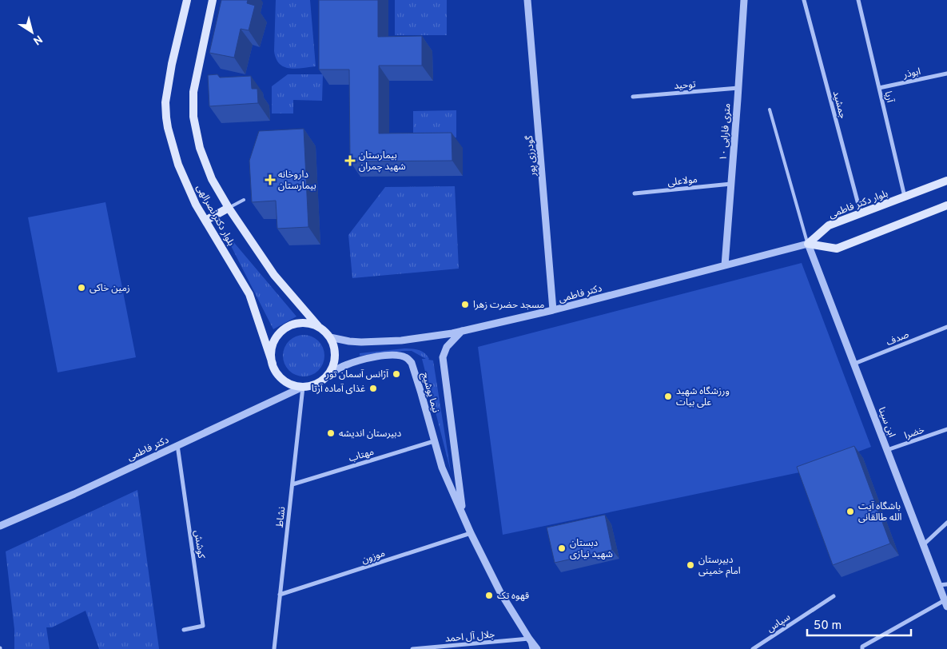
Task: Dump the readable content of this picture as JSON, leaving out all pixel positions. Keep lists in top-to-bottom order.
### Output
{
  "streets": {
    "main road": ["بلوار دکتر فاطمی", "بلوار دکتر نصرالهی"],
    "street": [
      "ابوذر",
      "توحید",
      "آریا",
      "جمشید",
      "۱۰ متری فارابی",
      "گودرزی پور",
      "مولاعلی",
      "دکتر فاطمی",
      "صدف",
      "نیما یوشیج",
      "ابن سینا",
      "خضرا",
      "مهتاب",
      "نشاط",
      "کوشش",
      "موزون",
      "سپاس",
      "جلال آل احمد"
    ]
  },
  "crossings": [
    ["ابوذر", "آریا"],
    ["توحید", "۱۰ متری فارابی"],
    ["آریا", "بلوار دکتر فاطمی"],
    ["جمشید", "بلوار دکتر فاطمی"],
    ["۱۰ متری فارابی", "مولاعلی"],
    ["۱۰ متری فارابی", "دکتر فاطمی"],
    ["گودرزی پور", "دکتر فاطمی"],
    ["بلوار دکتر فاطمی", "دکتر فاطمی"],
    ["بلوار دکتر فاطمی", "ابن سینا"],
    ["بلوار دکتر نصرالهی", "دکتر فاطمی"],
    ["بلوار دکتر نصرالهی", "نیما یوشیج"],
    ["بلوار دکتر نصرالهی", "نشاط"],
    ["دکتر فاطمی", "نیما یوشیج"],
    ["دکتر فاطمی", "ابن سینا"],
    ["دکتر فاطمی", "نشاط"],
    ["دکتر فاطمی", "کوشش"],
    ["صدف", "ابن سینا"],
    ["نیما یوشیج", "مهتاب"],
    ["نیما یوشیج", "نشاط"],
    ["نیما یوشیج", "موزون"],
    ["نیما یوشیج", "جلال آل احمد"],
    ["ابن سینا", "خضرا"],
    ["مهتاب", "نشاط"],
    ["نشاط", "موزون"]
  ],
  "places": {
    "health": ["بیمارستان شهید چمران", "داروخانه بیمارستان"],
    "other": [
      "زمین خاکی",
      "مسجد حضرت زهرا",
      "آژانس آسمان تور",
      "غذای آماده آرتا",
      "ورزشگاه شهید علی بیات",
      "دبیرستان اندیشه",
      "باشگاه آیت الله طالقانی",
      "دبستان شهید نیازی",
      "دبیرستان امام خمینی",
      "قهوه تک"
    ]
  },
  "scale_bar": "50 m",
  "north": "bottom right"
}
